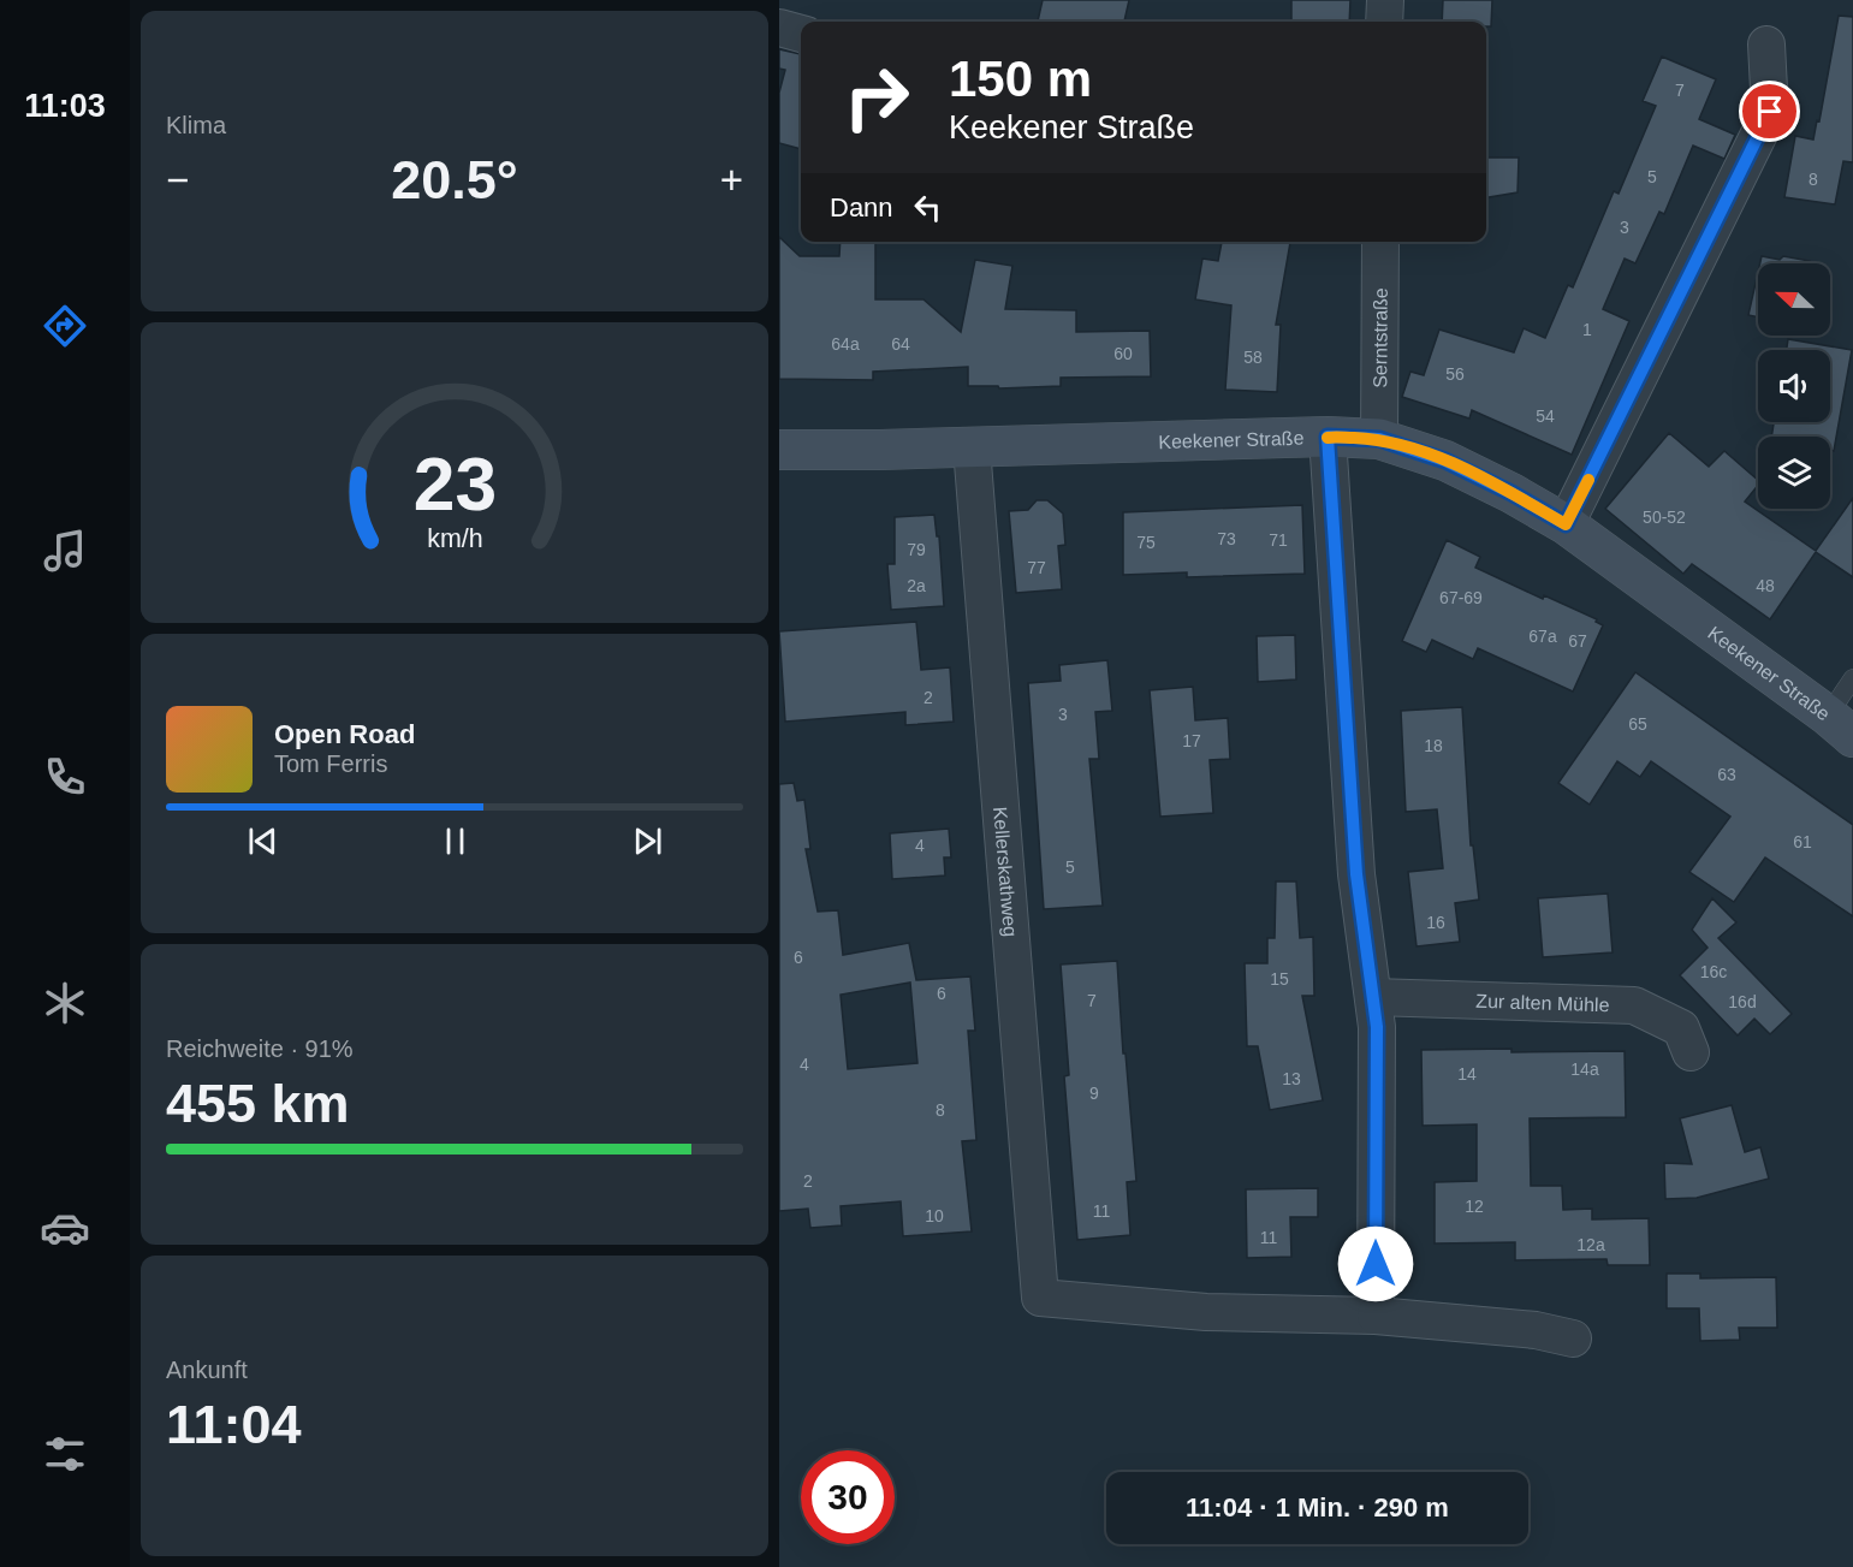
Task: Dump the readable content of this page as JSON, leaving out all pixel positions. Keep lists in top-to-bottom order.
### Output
{
  "streets": {
    "main road": ["Keekener Straße"],
    "street": ["Serntstraße", "Kellerskathweg", "Zur alten Mühle"]
  },
  "crossings": [
    ["Serntstraße", "Keekener Straße"],
    ["Keekener Straße", "Kellerskathweg"]
  ],
  "house_numbers": [
    "7",
    "5",
    "8",
    "3",
    "1",
    "64a",
    "64",
    "60",
    "58",
    "56",
    "54",
    "50-52",
    "73",
    "71",
    "75",
    "79",
    "77",
    "2a",
    "48",
    "67-69",
    "67a",
    "67",
    "2",
    "3",
    "65",
    "17",
    "18",
    "63",
    "61",
    "4",
    "5",
    "16",
    "6",
    "16c",
    "15",
    "6",
    "7",
    "16d",
    "4",
    "14a",
    "14",
    "13",
    "9",
    "8",
    "2",
    "12",
    "11",
    "10",
    "11",
    "12a"
  ],
  "north": "left",
  "page": {
    "tabs": "11:03",
    "tile": [
      "Klima",
      ["Reichweite · 91%", "455 km"],
      ["Ankunft", "11:04"]
    ],
    "turn": ["150 m", "Keekener Straße"],
    "heat": ["−", "20.5°", "+"],
    "then": "Dann",
    "song": ["Open Road", "Tom Ferris"],
    "limit": "30",
    "trip": "11:04 · 1 Min. · 290 m",
    "gauge": ["23", "km/h"]
  }
}
